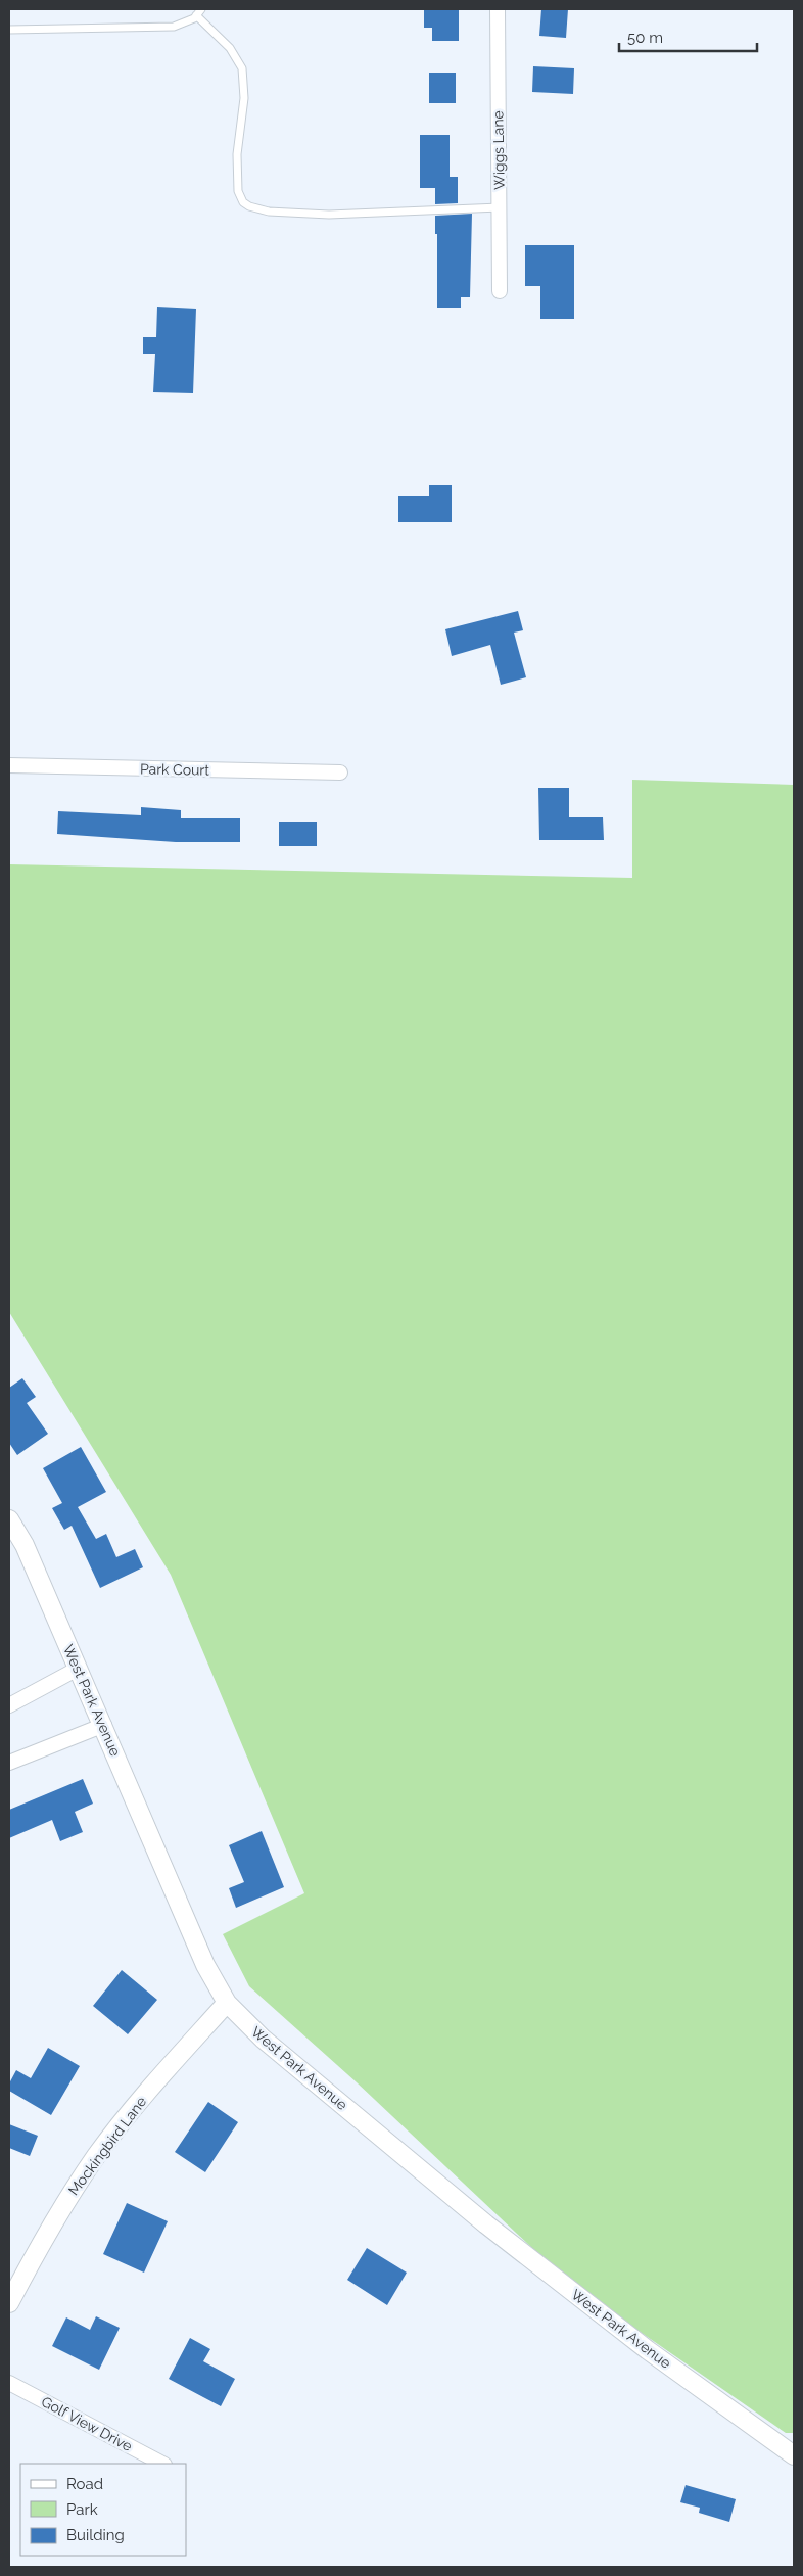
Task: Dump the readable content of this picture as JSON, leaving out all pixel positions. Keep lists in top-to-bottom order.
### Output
{
  "streets": {
    "street": [
      "Wiggs Lane",
      "Park Court",
      "West Park Avenue",
      "Mockingbird Lane",
      "Golf View Drive"
    ]
  },
  "crossings": [
    ["West Park Avenue", "Mockingbird Lane"]
  ],
  "legend": ["Road", "Park", "Building"],
  "scale_bar": "50 m"
}
